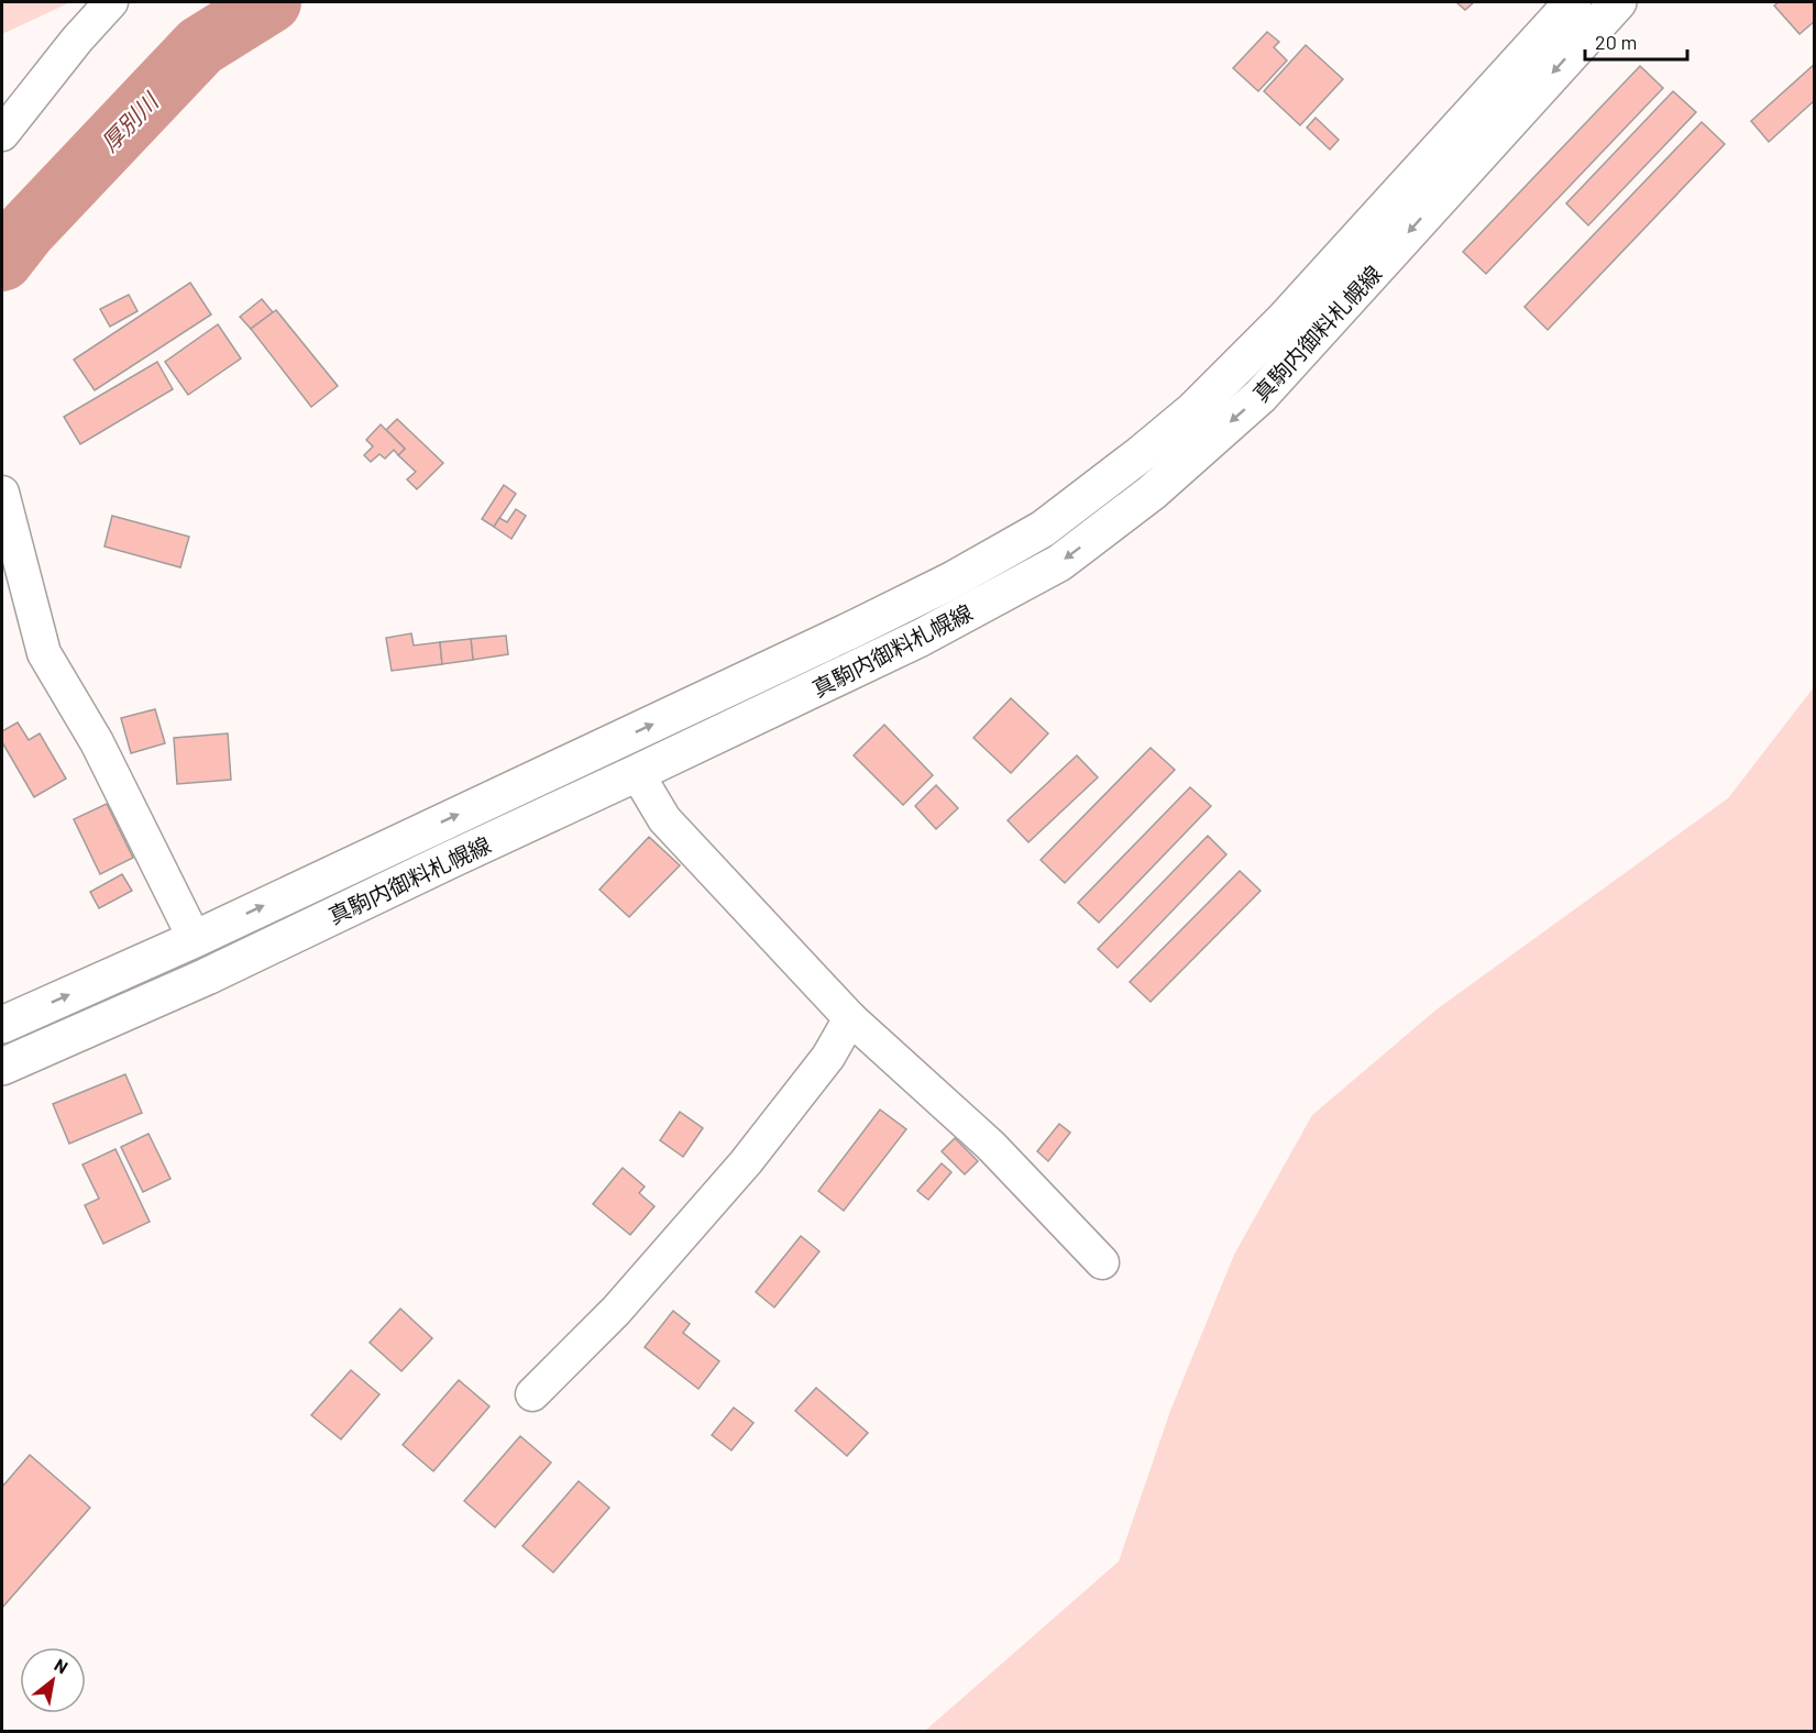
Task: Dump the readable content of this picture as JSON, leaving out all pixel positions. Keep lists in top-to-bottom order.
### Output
{
  "streets": {
    "main road": ["真駒内御料札幌線"]
  },
  "water": ["厚別川"],
  "scale_bar": "20 m",
  "north": "top right"
}
